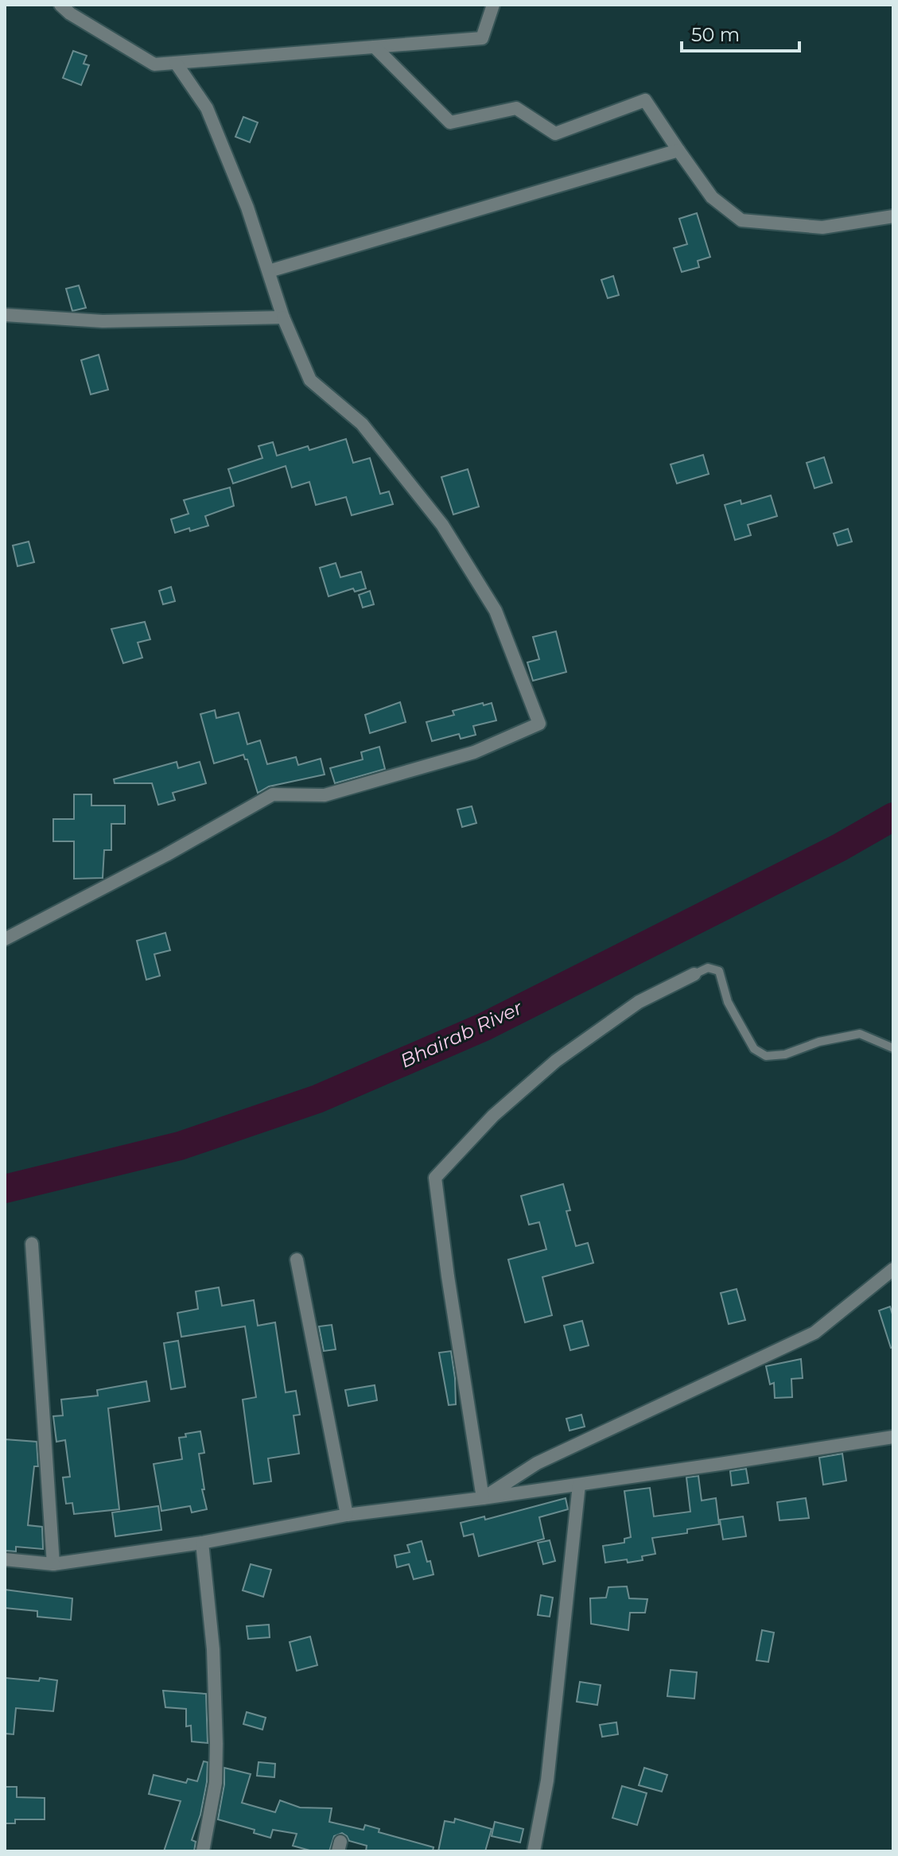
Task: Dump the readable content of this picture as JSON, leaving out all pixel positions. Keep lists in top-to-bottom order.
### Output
{
  "water": ["Bhairab River"],
  "scale_bar": "50 m"
}
